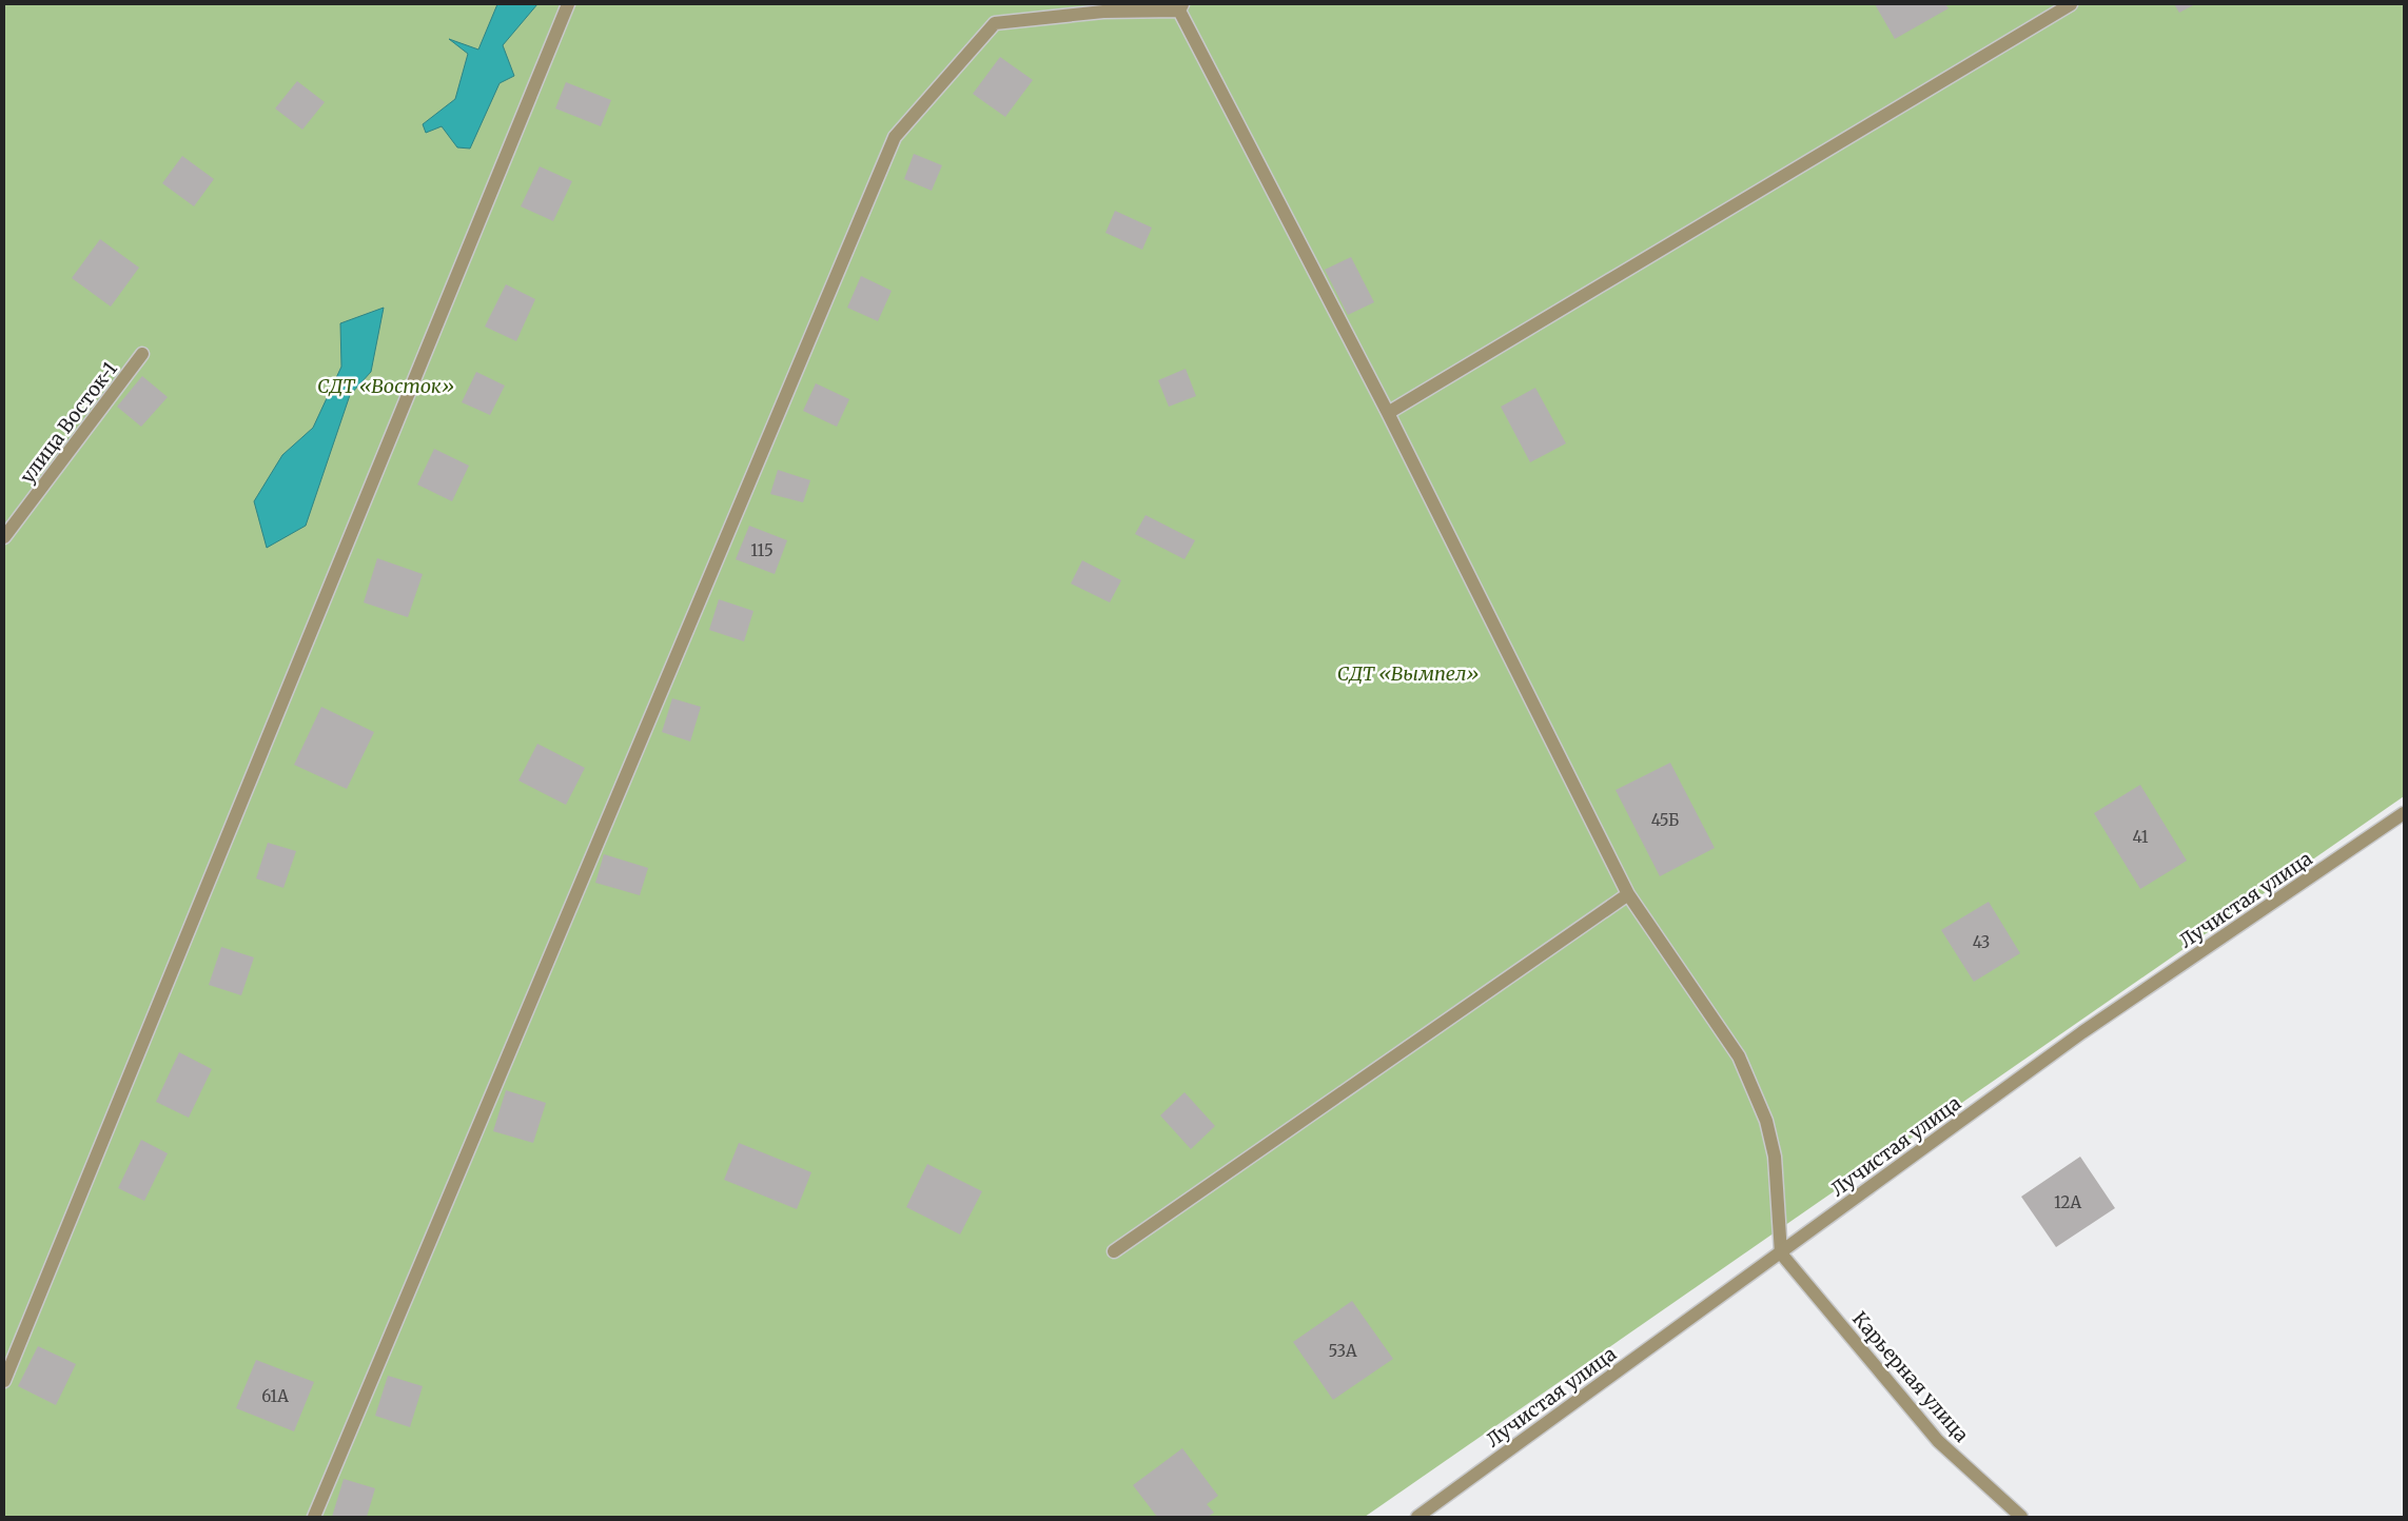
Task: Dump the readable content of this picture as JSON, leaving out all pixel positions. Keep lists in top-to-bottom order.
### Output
{
  "streets": {
    "street": ["улица Восток-1", "Лучистая улица", "Карьерная улица"]
  },
  "crossings": [
    ["Лучистая улица", "Карьерная улица"]
  ],
  "parks": ["СДТ «Восток»", "СДТ «Вымпел»"],
  "house_numbers": [
    "115",
    "45Б",
    "41",
    "43",
    "12А",
    "53А",
    "61А"
  ]
}
